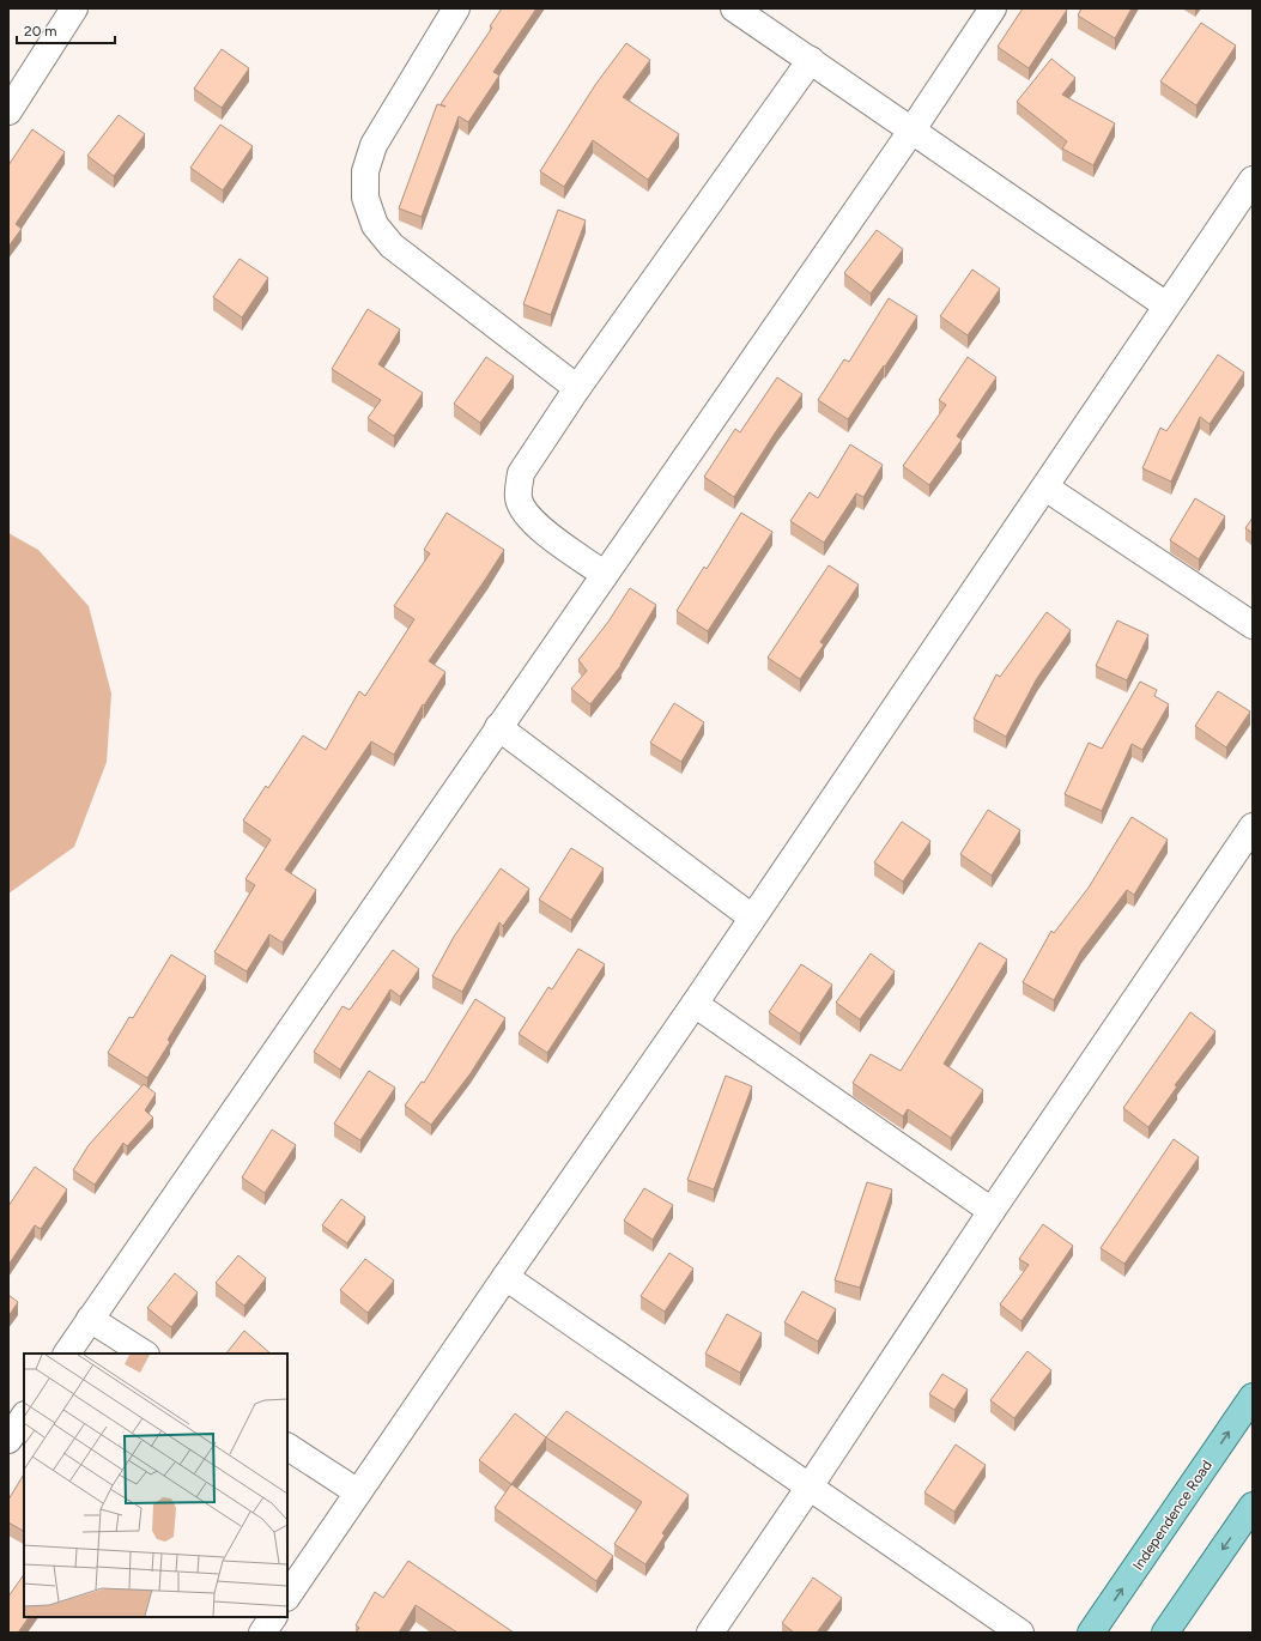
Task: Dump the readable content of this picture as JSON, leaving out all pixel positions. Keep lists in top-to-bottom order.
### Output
{
  "streets": {
    "main road": ["Independence Road"]
  },
  "scale_bar": "20 m"
}
